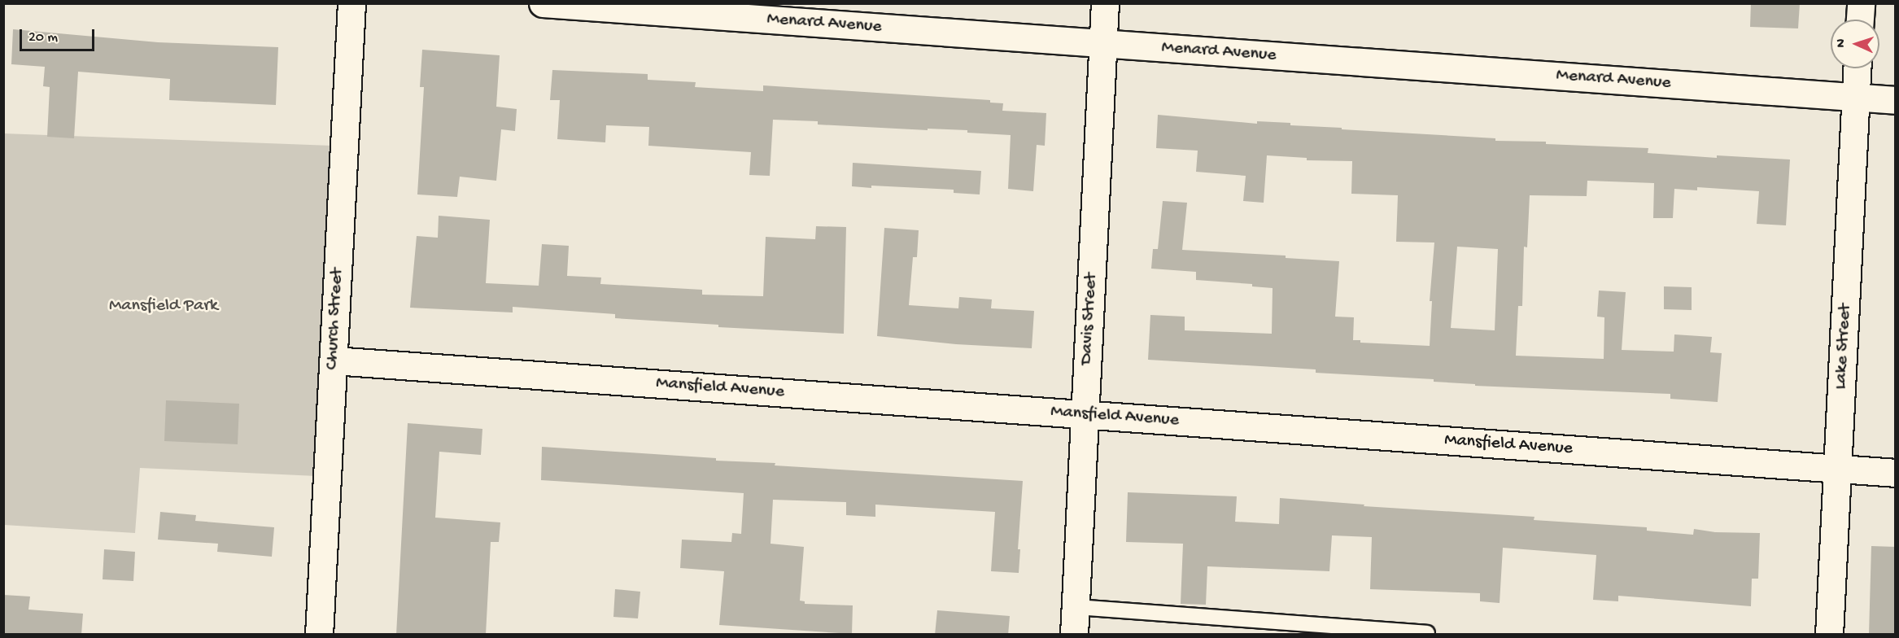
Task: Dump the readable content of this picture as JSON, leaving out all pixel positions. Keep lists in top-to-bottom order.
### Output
{
  "streets": {
    "street": [
      "Menard Avenue",
      "Church Street",
      "Davis Street",
      "Lake Street",
      "Mansfield Avenue"
    ]
  },
  "crossings": [
    ["Menard Avenue", "Davis Street"],
    ["Menard Avenue", "Lake Street"],
    ["Church Street", "Mansfield Avenue"],
    ["Davis Street", "Mansfield Avenue"],
    ["Lake Street", "Mansfield Avenue"]
  ],
  "parks": ["Mansfield Park"],
  "scale_bar": "20 m",
  "north": "left"
}
